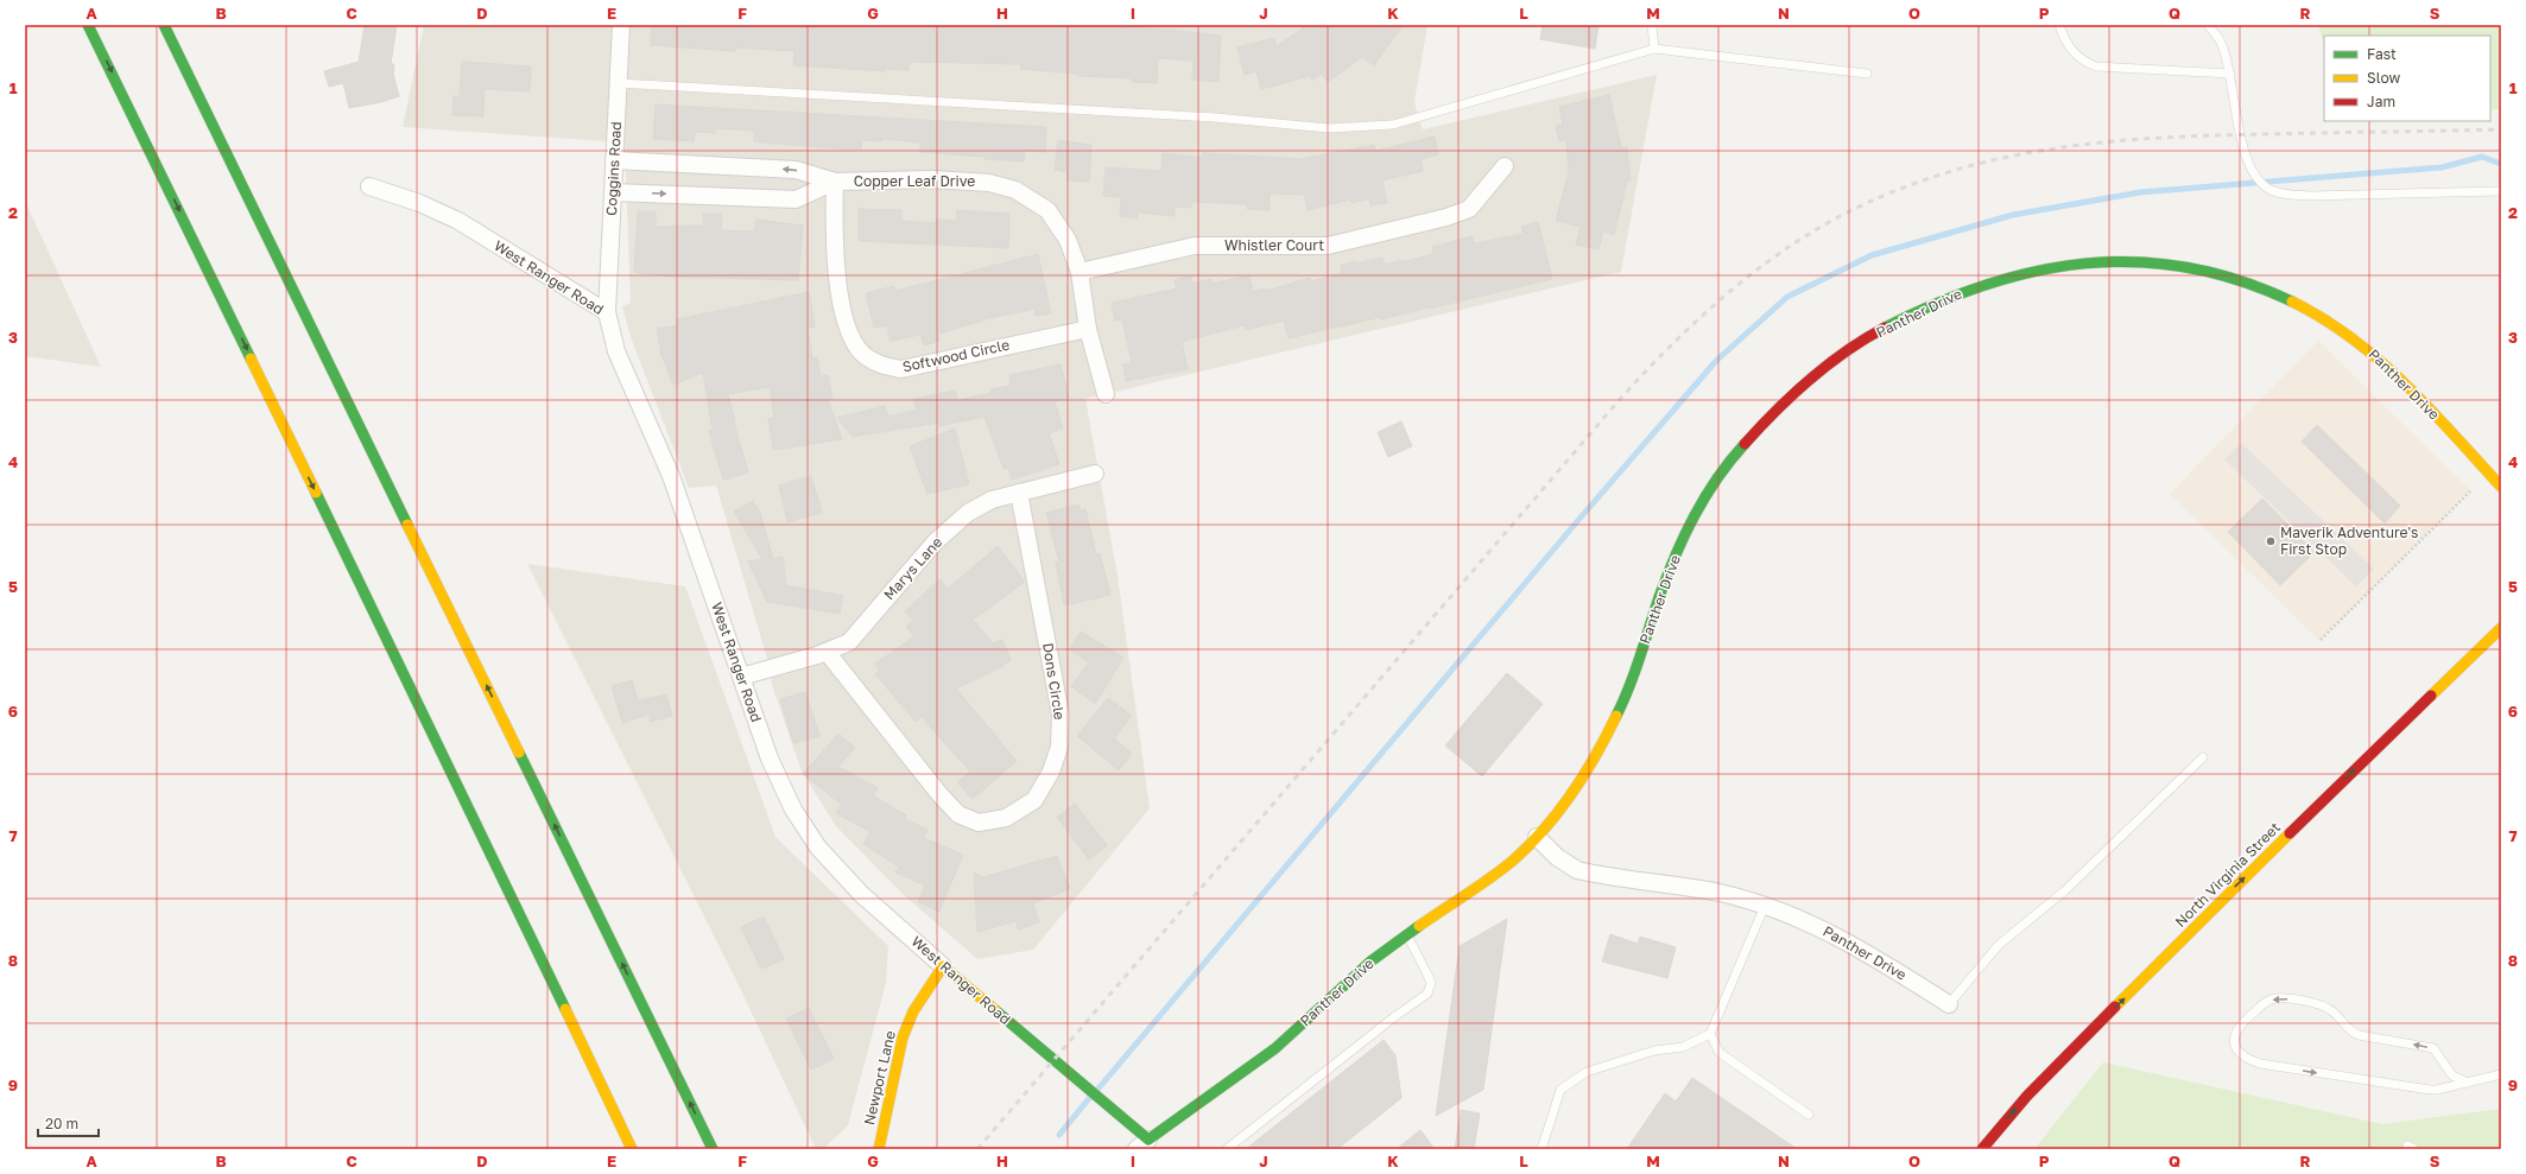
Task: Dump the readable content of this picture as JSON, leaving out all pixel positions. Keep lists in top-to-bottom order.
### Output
{
  "streets": {
    "main road": [
      "West Ranger Road",
      "Panther Drive",
      "North Virginia Street",
      "Newport Lane"
    ],
    "street": [
      "Coggins Road",
      "Copper Leaf Drive",
      "Whistler Court",
      "Softwood Circle",
      "Marys Lane",
      "Dons Circle"
    ]
  },
  "crossings": [
    ["Coggins Road", "Copper Leaf Drive"],
    ["Coggins Road", "West Ranger Road"],
    ["Copper Leaf Drive", "Whistler Court"],
    ["Copper Leaf Drive", "Softwood Circle"],
    ["West Ranger Road", "Panther Drive"],
    ["West Ranger Road", "Marys Lane"],
    ["West Ranger Road", "Newport Lane"],
    ["Marys Lane", "Dons Circle"]
  ],
  "one_way": ["North Virginia Street"],
  "places": ["Maverik Adventure's First Stop"],
  "legend": ["Fast", "Slow", "Jam"],
  "scale_bar": "20 m",
  "grid": {
    "columns": [
      "A",
      "B",
      "C",
      "D",
      "E",
      "F",
      "G",
      "H",
      "I",
      "J",
      "K",
      "L",
      "M",
      "N",
      "O",
      "P",
      "Q",
      "R",
      "S"
    ],
    "rows": [
      "1",
      "2",
      "3",
      "4",
      "5",
      "6",
      "7",
      "8",
      "9"
    ]
  }
}
